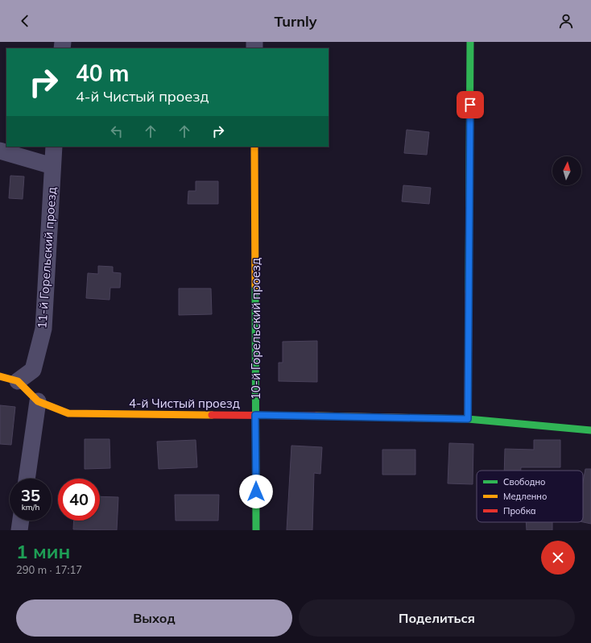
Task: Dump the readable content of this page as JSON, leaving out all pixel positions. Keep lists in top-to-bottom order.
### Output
{
  "streets": {
    "street": ["11-й Горельский проезд", "10-й Горельский проезд", "4-й Чистый проезд"]
  },
  "crossings": [
    ["11-й Горельский проезд", "4-й Чистый проезд"],
    ["10-й Горельский проезд", "4-й Чистый проезд"]
  ],
  "legend": ["Свободно", "Медленно", "Пробка"],
  "north": "top",
  "page": {
    "header": "Turnly",
    "turn": ["40 m", "4-й Чистый проезд"],
    "speed": "35 km/h",
    "limit": "40",
    "heading": ["1 мин", "290 m · 17:17"],
    "buttons": ["Выход", "Поделиться"]
  }
}
